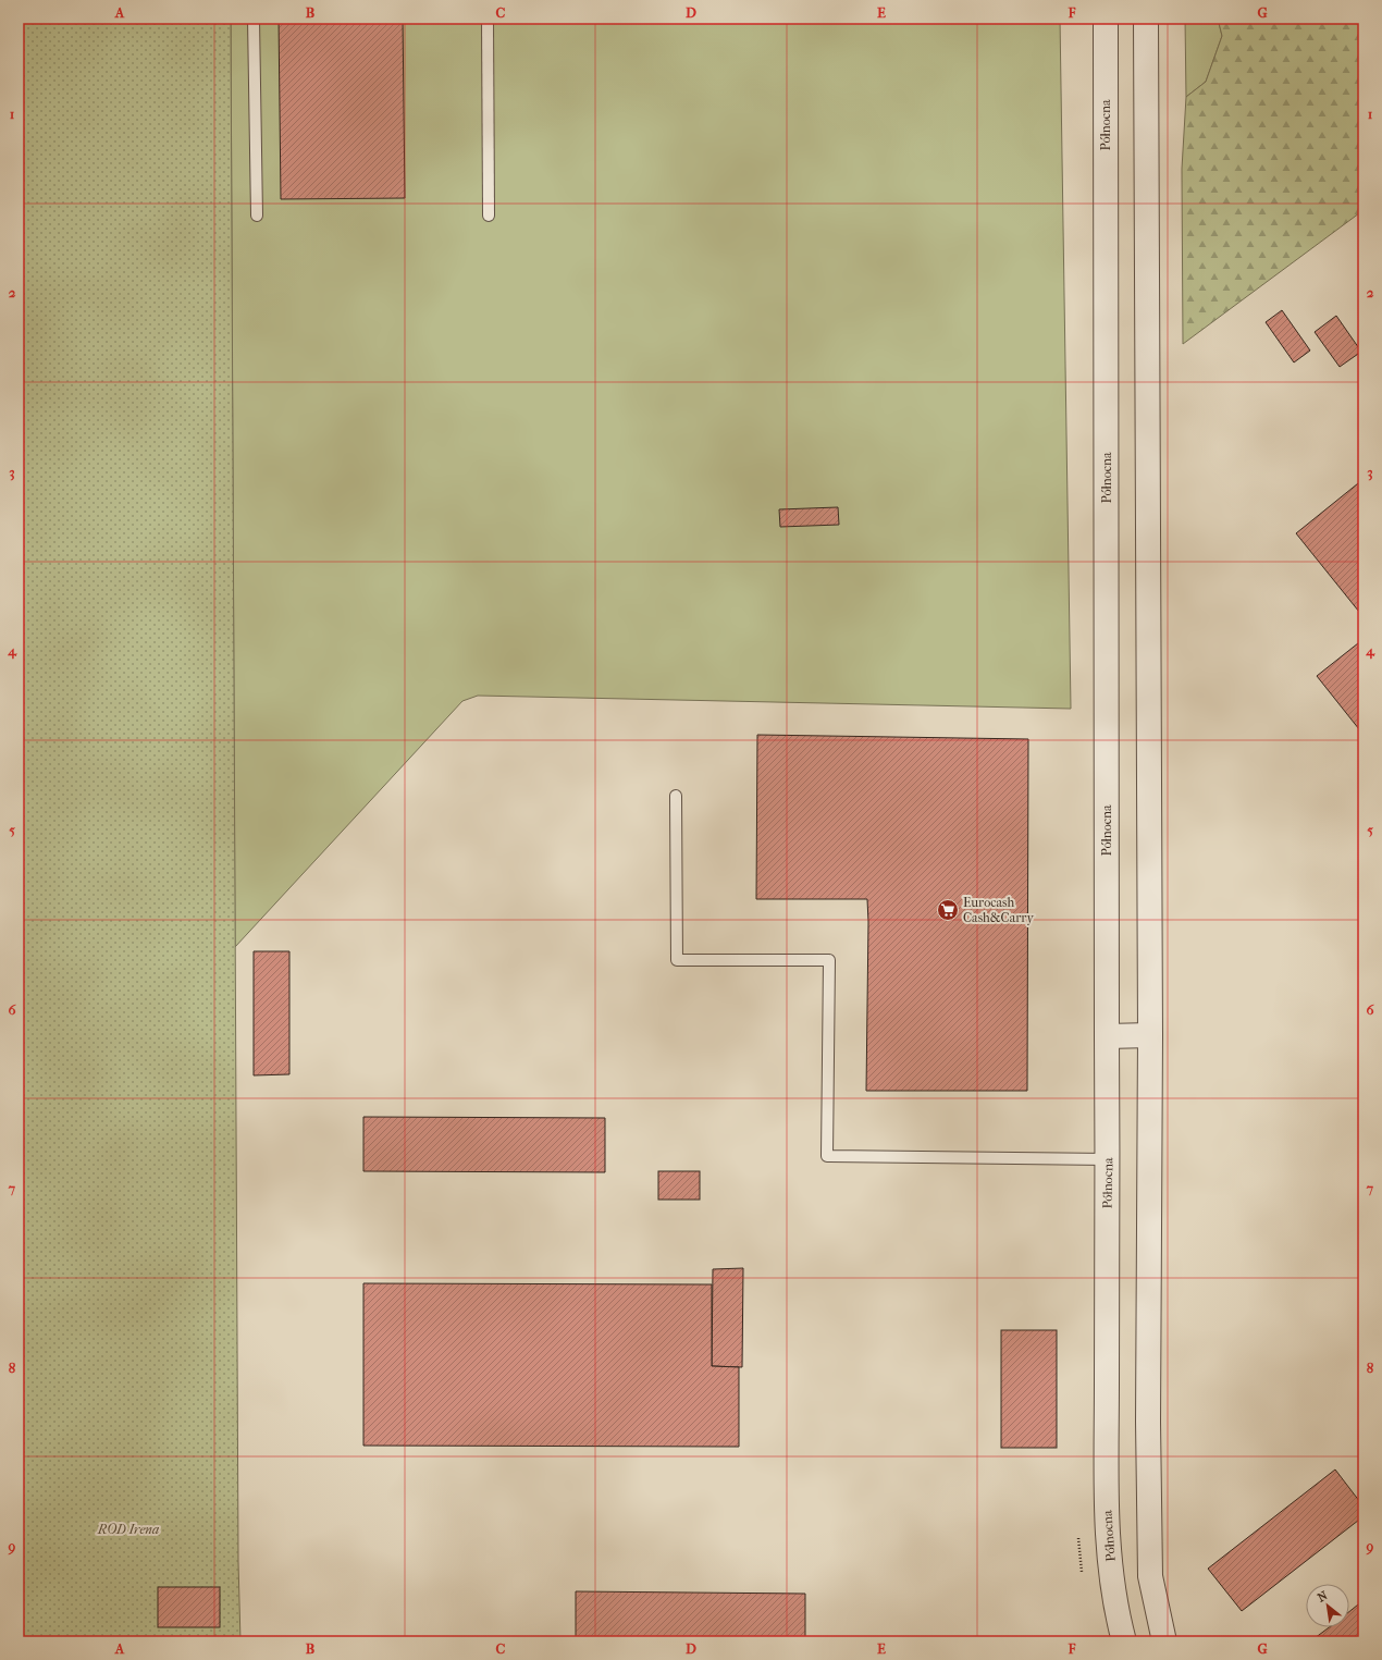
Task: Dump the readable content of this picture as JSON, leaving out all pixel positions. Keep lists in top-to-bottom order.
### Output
{
  "streets": {
    "street": ["Północna"]
  },
  "parks": ["ROD Irena"],
  "places": {
    "supermarket": ["Eurocash Cash&Carry"]
  },
  "north": "top left",
  "grid": {
    "columns": [
      "A",
      "B",
      "C",
      "D",
      "E",
      "F",
      "G"
    ],
    "rows": [
      "1",
      "2",
      "3",
      "4",
      "5",
      "6",
      "7",
      "8",
      "9"
    ]
  }
}
